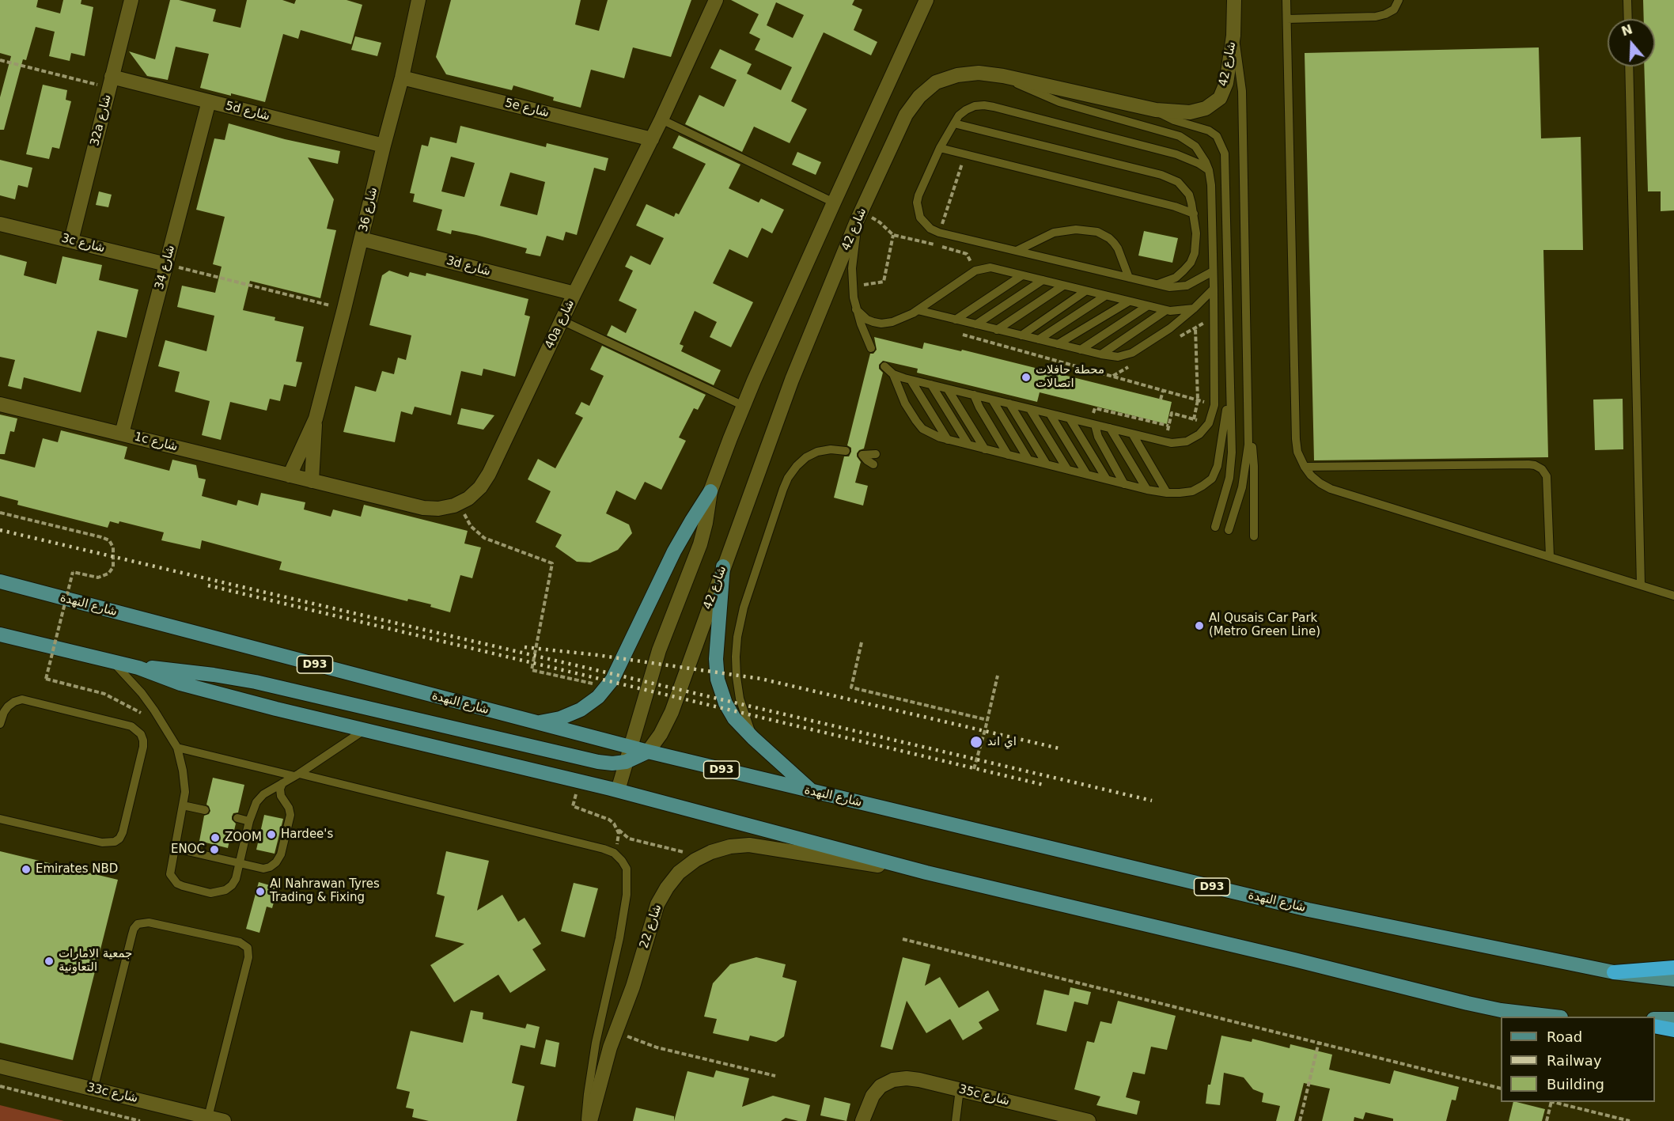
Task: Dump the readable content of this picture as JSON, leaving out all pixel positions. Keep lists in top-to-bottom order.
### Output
{
  "streets": {
    "main road": ["شارع النهدة", "D93"],
    "street": [
      "شارع 42",
      "5e شارع",
      "5d شارع",
      "32a شارع",
      "شارع 36",
      "3c شارع",
      "3d شارع",
      "شارع 34",
      "40a شارع",
      "1c شارع",
      "شارع 22",
      "33c شارع",
      "35c شارع"
    ]
  },
  "crossings": [
    ["شارع 42", "شارع النهدة"],
    ["5e شارع", "شارع 36"],
    ["5e شارع", "40a شارع"],
    ["5d شارع", "32a شارع"],
    ["5d شارع", "شارع 36"],
    ["5d شارع", "شارع 34"],
    ["32a شارع", "3c شارع"],
    ["شارع 36", "3d شارع"],
    ["شارع 36", "40a شارع"],
    ["شارع 36", "1c شارع"],
    ["3c شارع", "شارع 34"],
    ["3d شارع", "40a شارع"],
    ["شارع 34", "1c شارع"],
    ["40a شارع", "1c شارع"]
  ],
  "places": [
    "محطة حافلات اتصالات",
    "Al Qusais Car Park (Metro Green Line)",
    "اي اند",
    "Hardee's",
    "ZOOM",
    "ENOC",
    "Emirates NBD",
    "Al Nahrawan Tyres Trading & Fixing",
    "جمعية الامارات التعاونية"
  ],
  "legend": ["Road", "Railway", "Building"],
  "north": "top"
}
